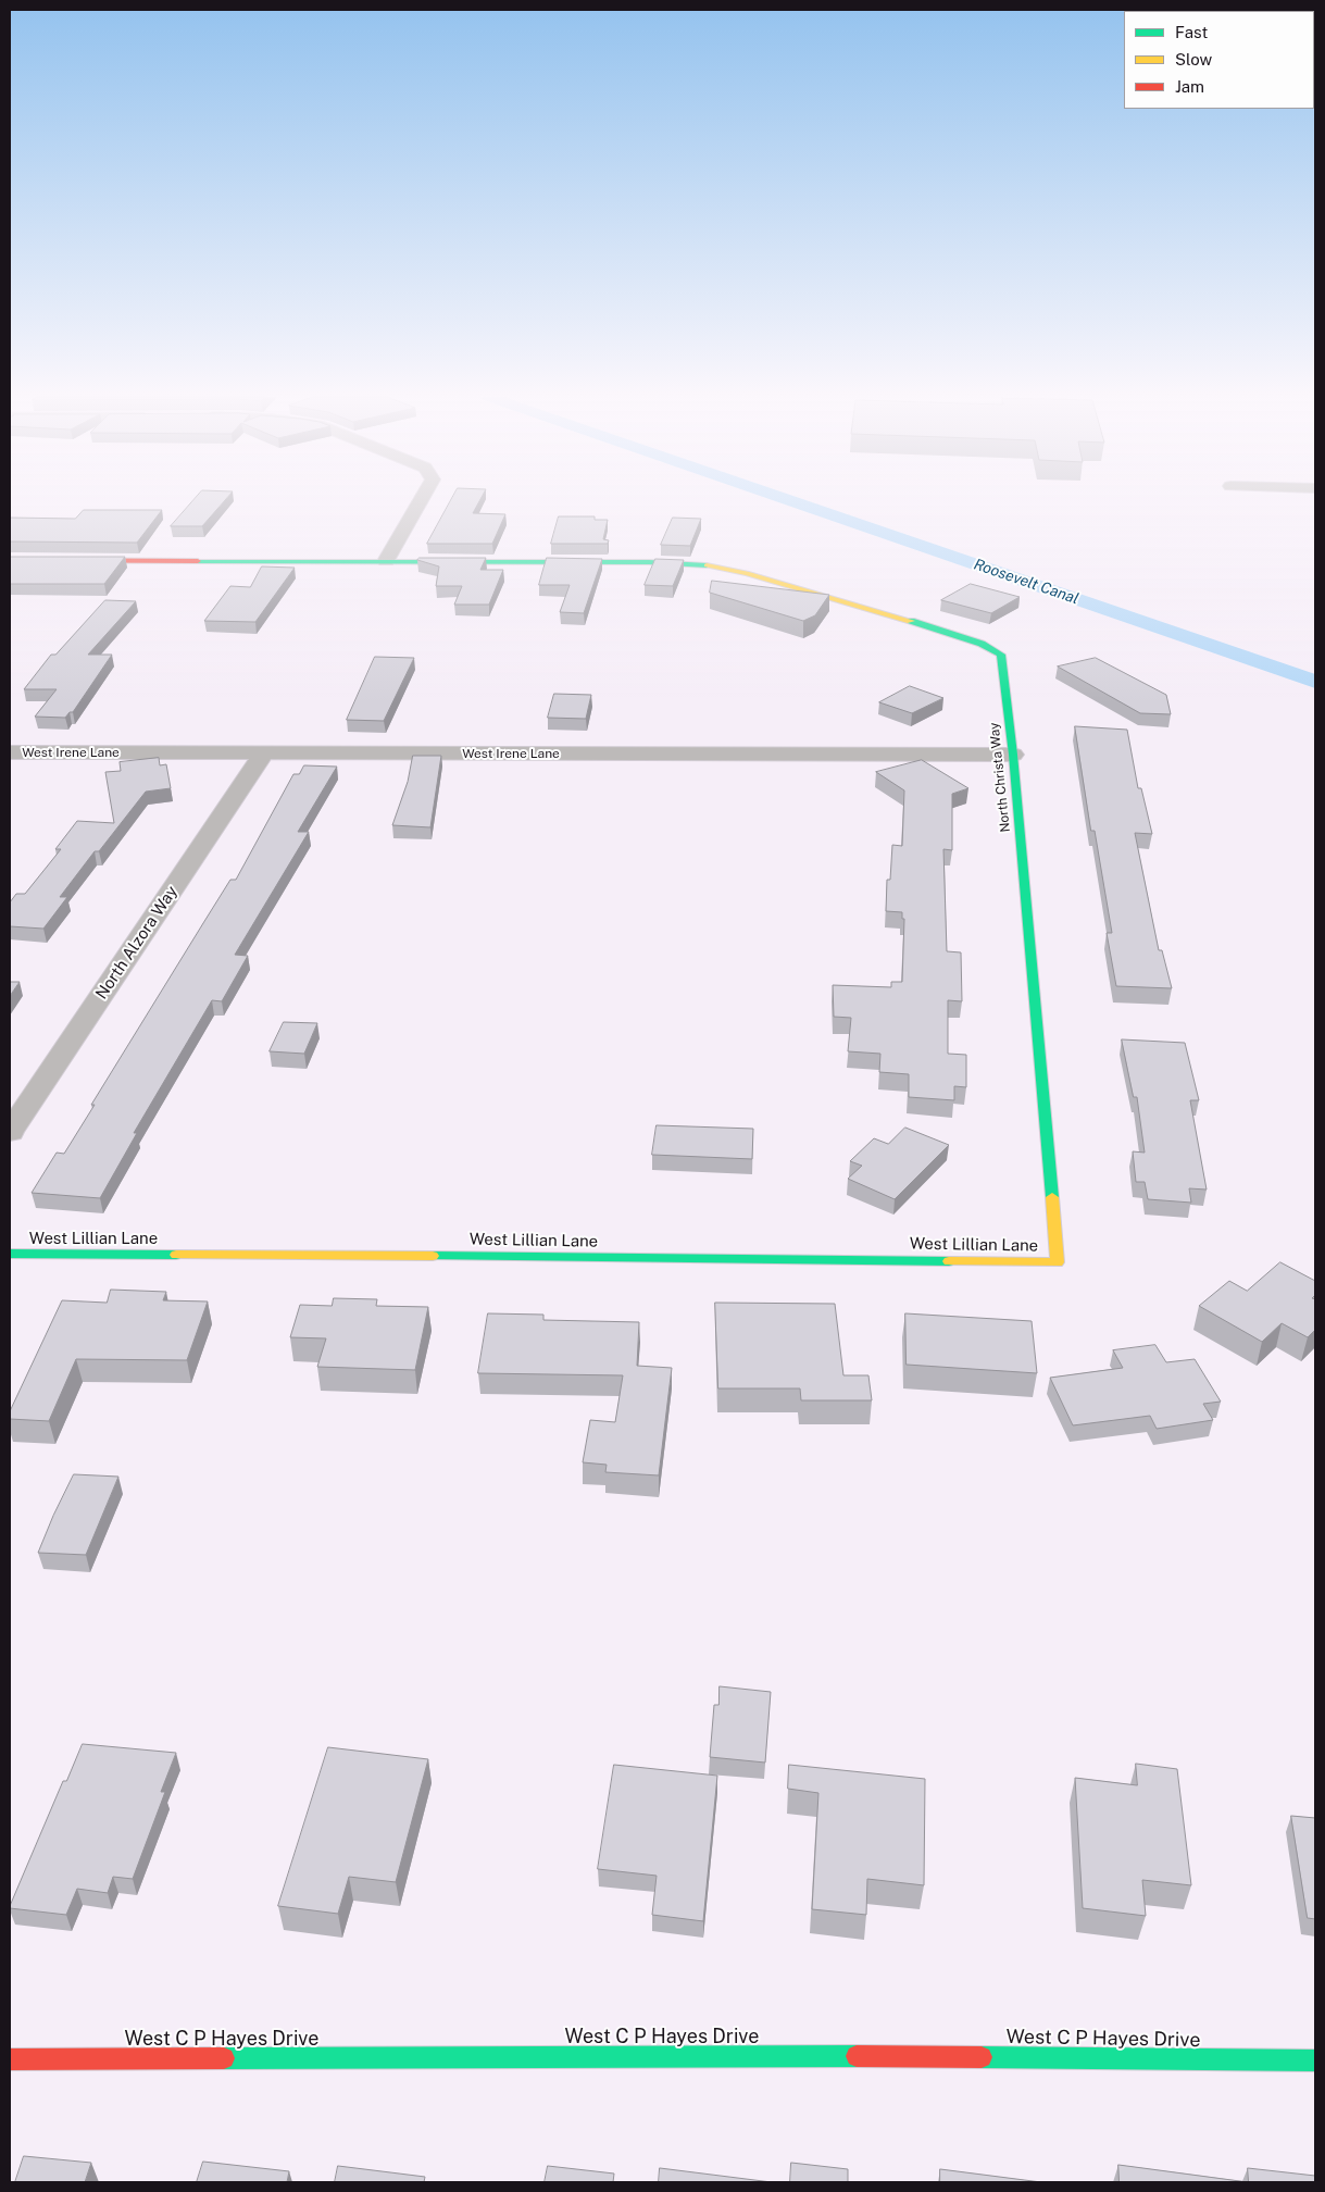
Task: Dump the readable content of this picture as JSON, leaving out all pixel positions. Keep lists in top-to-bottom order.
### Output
{
  "streets": {
    "street": [
      "West Irene Lane",
      "North Christa Way",
      "North Alzora Way",
      "West Lillian Lane",
      "West C P Hayes Drive"
    ]
  },
  "crossings": [
    ["West Irene Lane", "North Christa Way"],
    ["West Irene Lane", "North Alzora Way"],
    ["North Christa Way", "West Lillian Lane"]
  ],
  "water": ["Roosevelt Canal"],
  "legend": ["Fast", "Slow", "Jam"]
}
